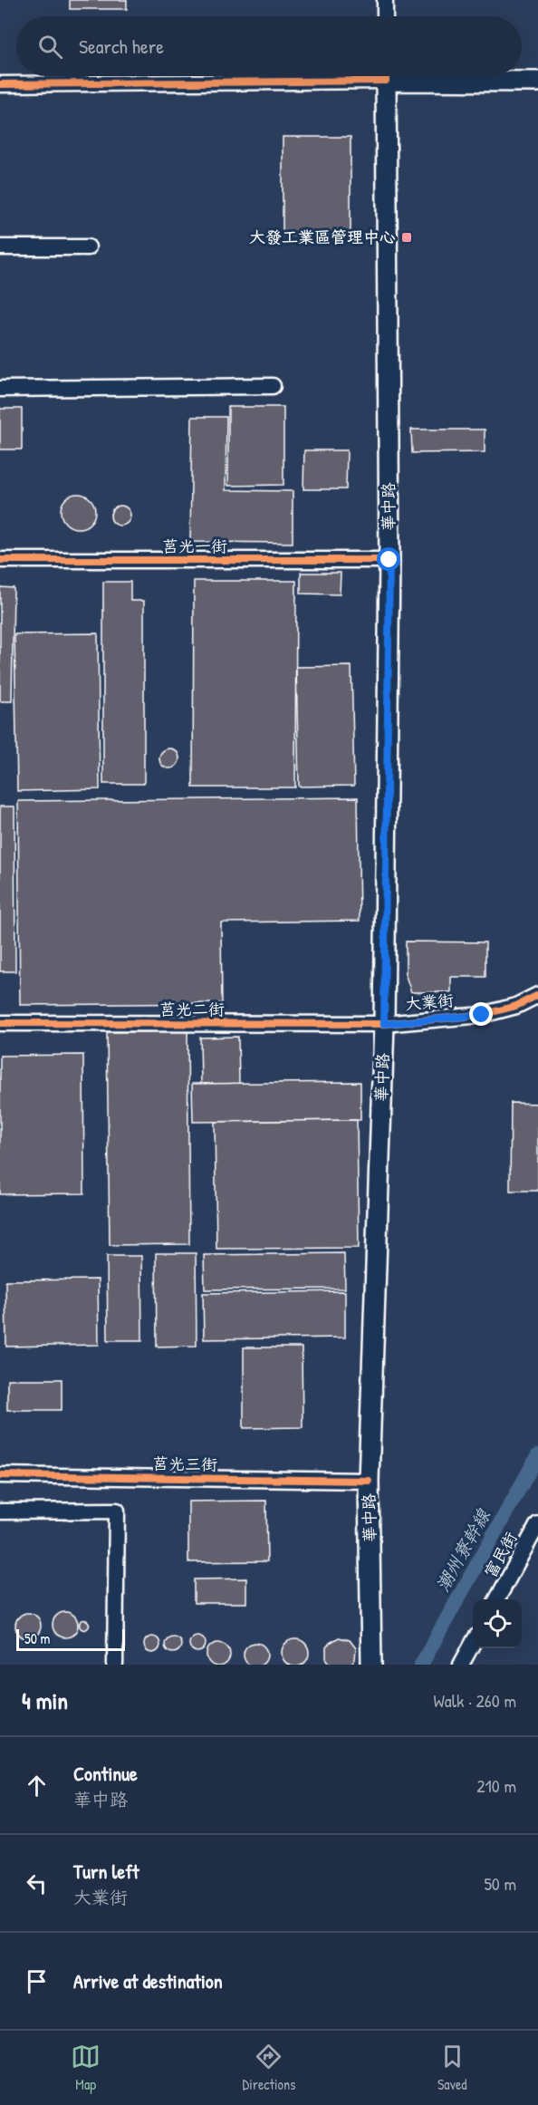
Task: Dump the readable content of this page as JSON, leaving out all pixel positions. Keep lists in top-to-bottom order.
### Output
{
  "streets": {
    "main road": ["華中路"],
    "street": [
      "莒光一街",
      "大業街",
      "莒光二街",
      "莒光三街",
      "富民街"
    ]
  },
  "crossings": [
    ["華中路", "莒光一街"],
    ["華中路", "大業街"],
    ["華中路", "莒光二街"],
    ["華中路", "莒光三街"],
    ["大業街", "莒光二街"]
  ],
  "water": ["潮州寮幹線"],
  "places": {
    "transit": ["大發工業區管理中心"]
  },
  "scale_bar": "50 m",
  "page": {
    "search": "Search here",
    "scale": "50 m",
    "heading": ["4 min", "Walk · 260 m"],
    "list": [
      ["Continue", "華中路", "210 m"],
      ["Turn left", "大業街", "50 m"],
      "Arrive at destination"
    ],
    "nav": ["Map", "Directions", "Saved"]
  }
}
